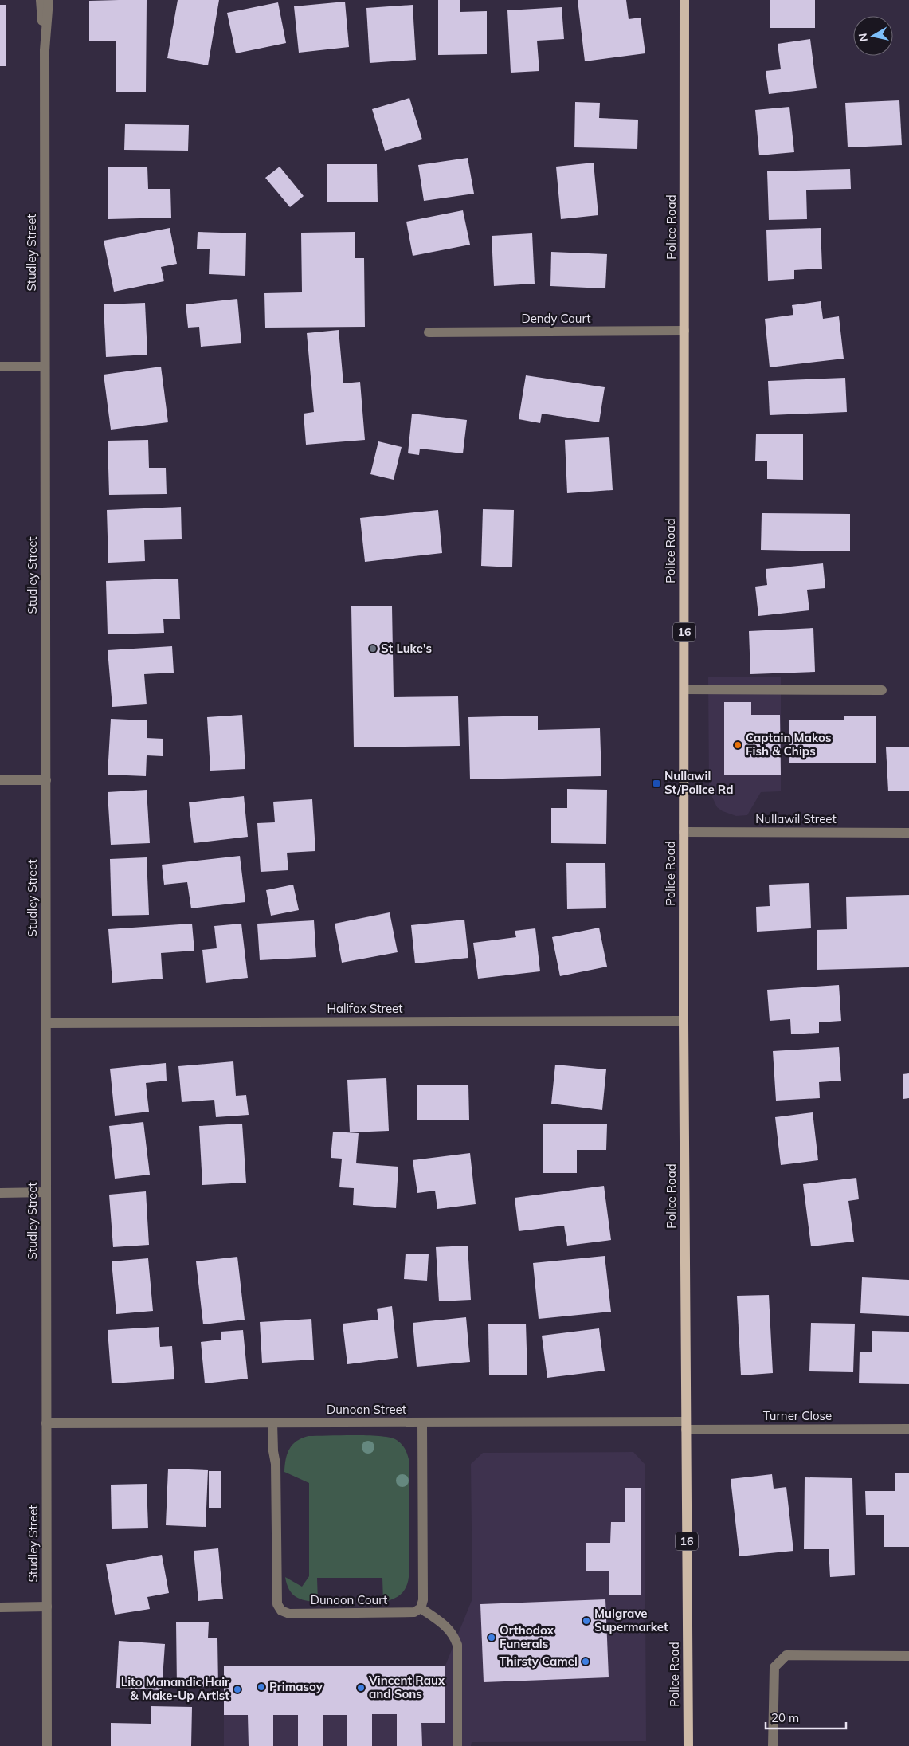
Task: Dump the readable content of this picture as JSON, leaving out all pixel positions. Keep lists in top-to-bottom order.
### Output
{
  "streets": {
    "main road": ["Police Road", "16"],
    "street": [
      "Studley Street",
      "Dendy Court",
      "Nullawil Street",
      "Halifax Street",
      "Dunoon Street",
      "Turner Close",
      "Dunoon Court"
    ]
  },
  "crossings": [
    ["Police Road", "Dendy Court"],
    ["Police Road", "Nullawil Street"],
    ["Police Road", "Halifax Street"],
    ["Police Road", "Dunoon Street"],
    ["Police Road", "Turner Close"],
    ["Studley Street", "Halifax Street"],
    ["Studley Street", "Dunoon Street"],
    ["Dunoon Street", "Turner Close"],
    ["Dunoon Street", "Dunoon Court"]
  ],
  "places": {
    "other": [
      "St Luke's",
      "Captain Makos Fish & Chips",
      "Mulgrave Supermarket",
      "Orthodox Funerals",
      "Thirsty Camel",
      "Primasoy",
      "Vincent Raux and Sons",
      "Lito Manandic Hair & Make-Up Artist"
    ],
    "transit": ["Nullawil St/Police Rd"]
  },
  "scale_bar": "20 m",
  "north": "left"
}
